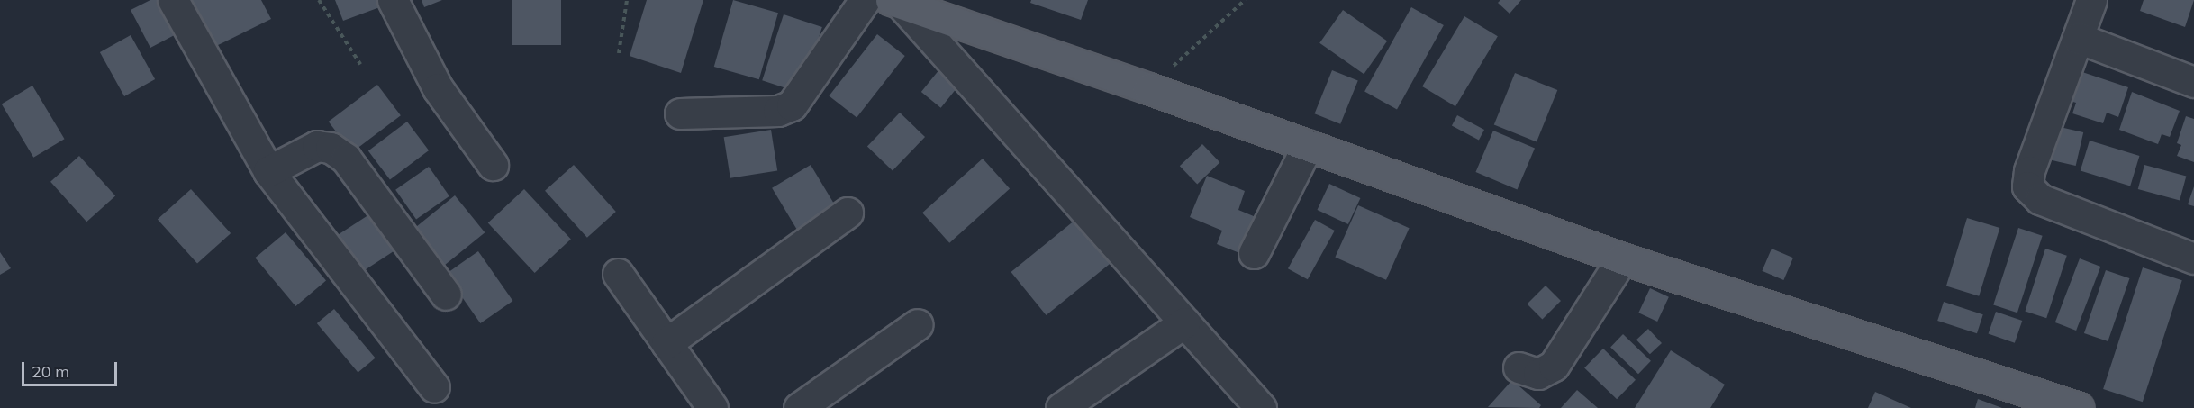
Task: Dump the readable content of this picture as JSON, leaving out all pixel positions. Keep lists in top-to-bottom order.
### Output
{
  "scale_bar": "20 m"
}
